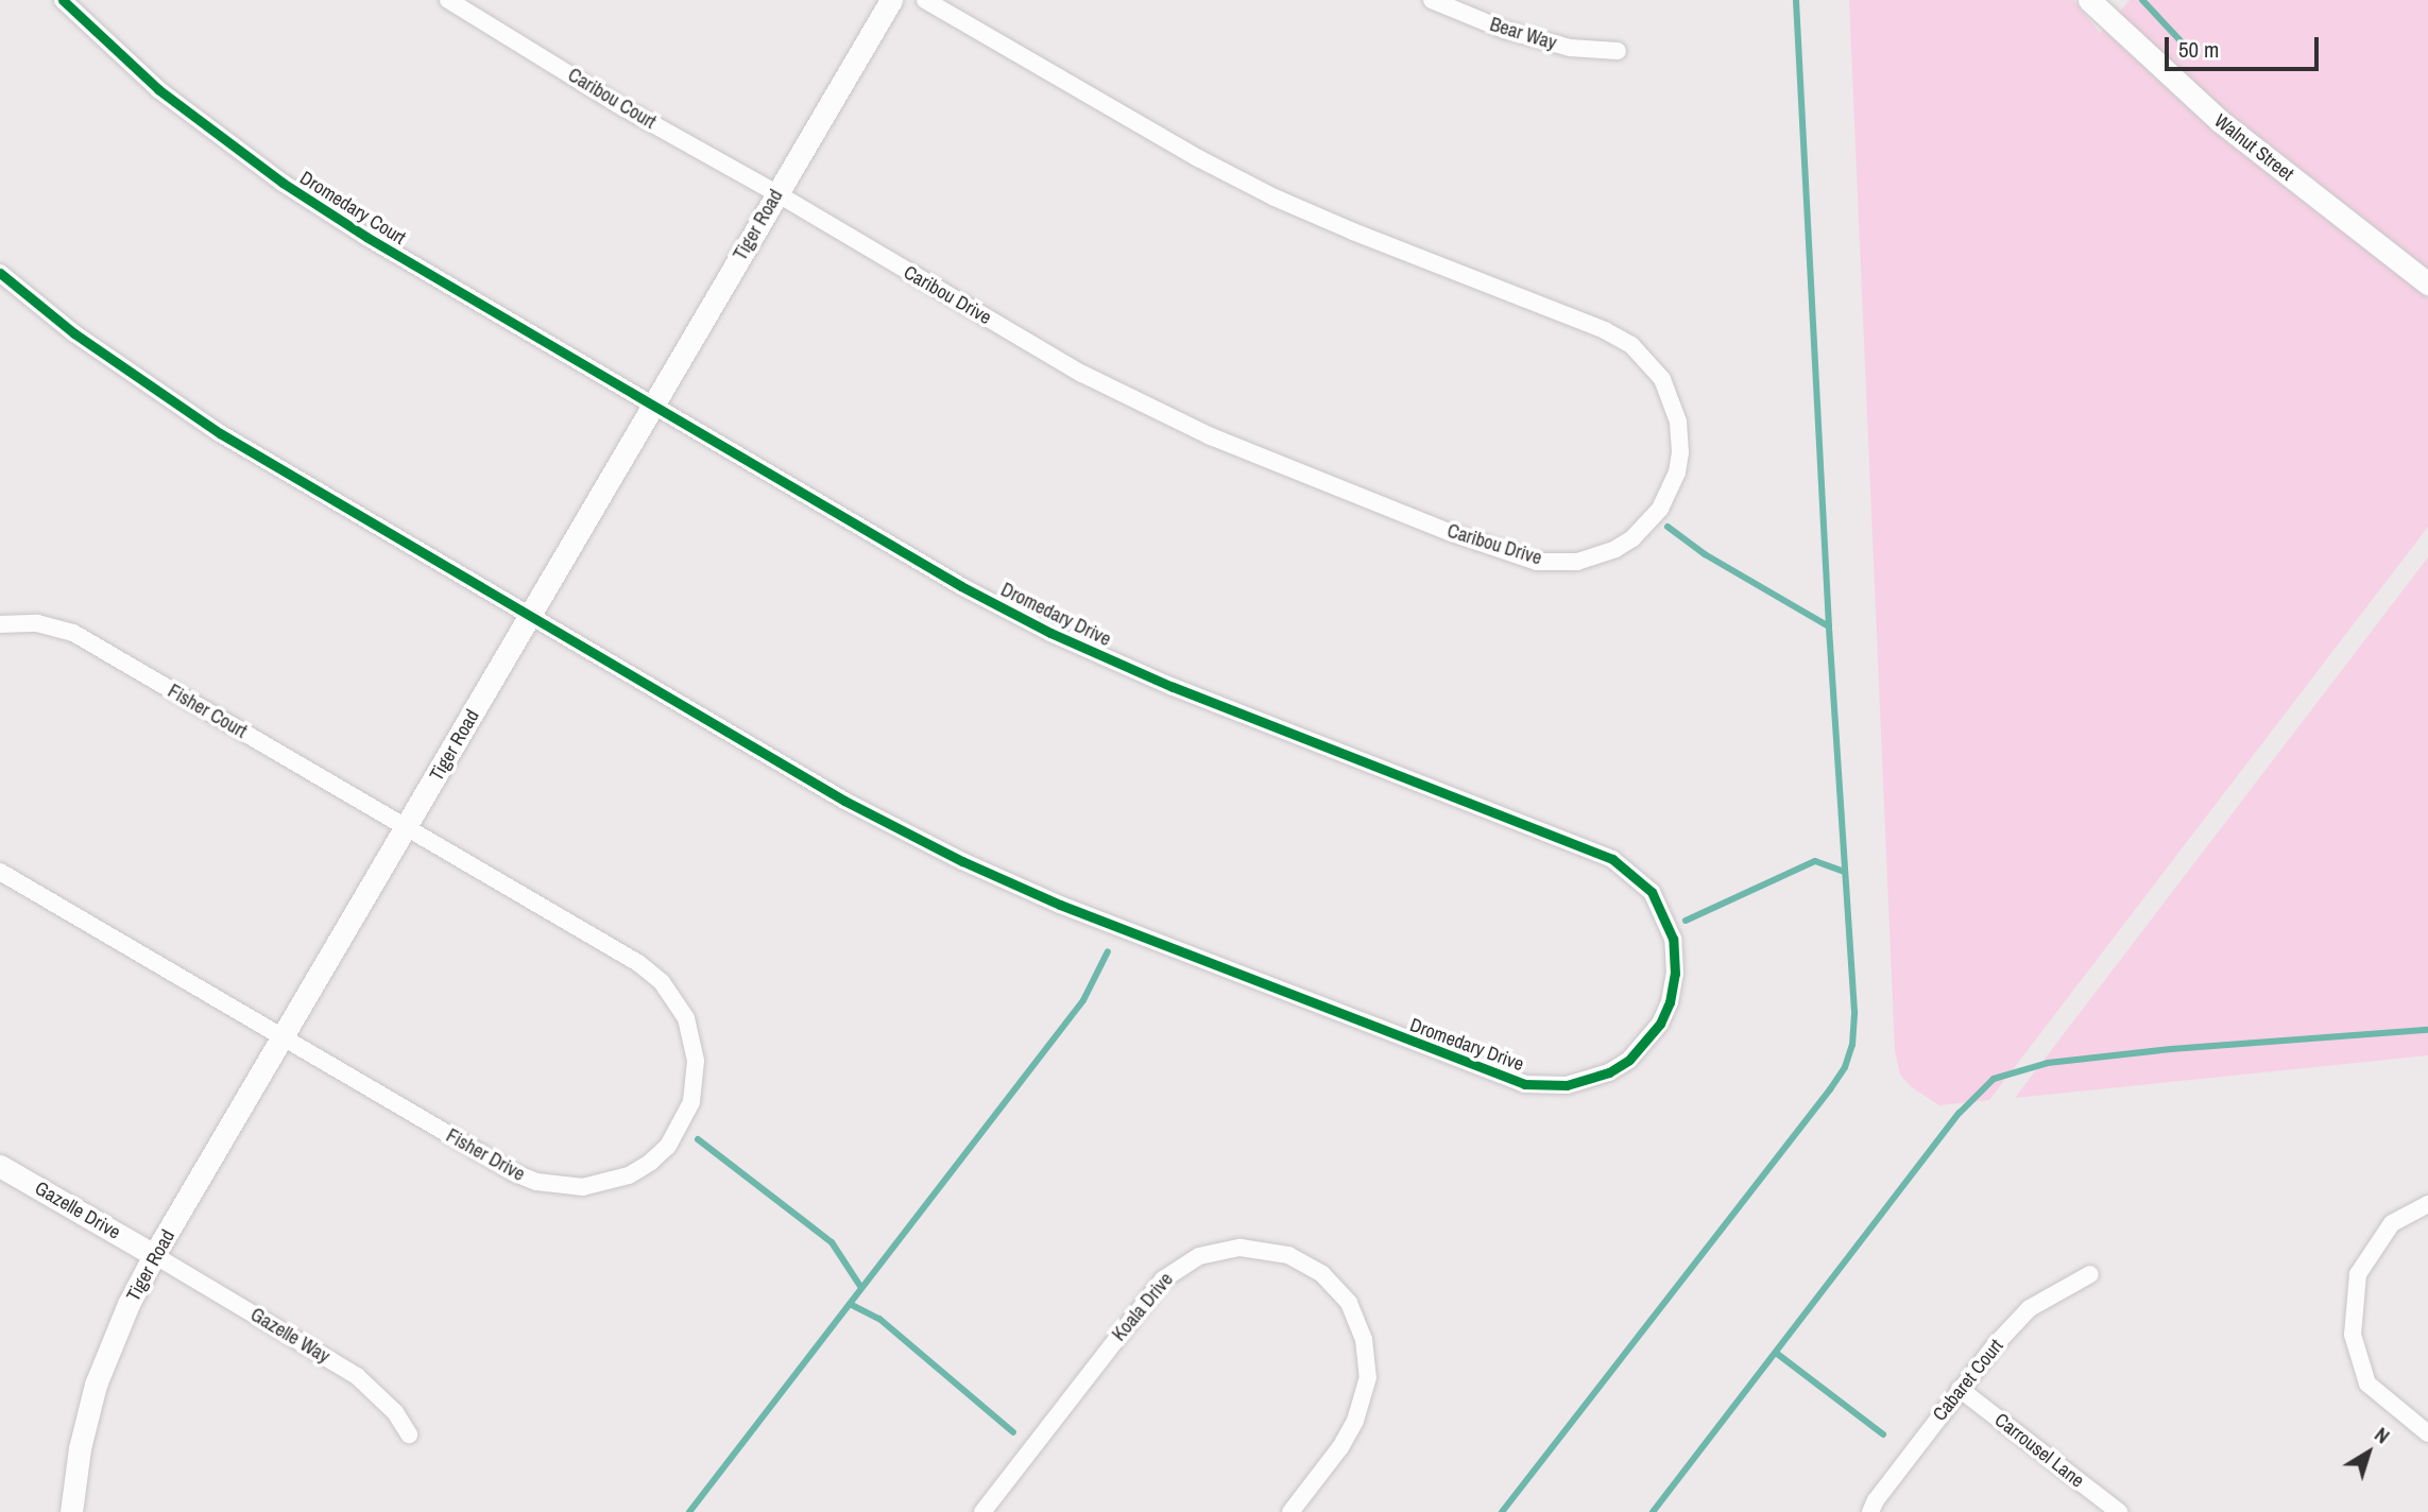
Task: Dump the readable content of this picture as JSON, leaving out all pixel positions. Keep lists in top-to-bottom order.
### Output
{
  "streets": {
    "street": [
      "Bear Way",
      "Caribou Court",
      "Walnut Street",
      "Dromedary Court",
      "Tiger Road",
      "Caribou Drive",
      "Dromedary Drive",
      "Fisher Court",
      "Fisher Drive",
      "Gazelle Drive",
      "Koala Drive",
      "Gazelle Way",
      "Cabaret Court",
      "Carrousel Lane"
    ]
  },
  "crossings": [
    ["Caribou Court", "Tiger Road"],
    ["Caribou Court", "Caribou Drive"],
    ["Dromedary Court", "Tiger Road"],
    ["Dromedary Court", "Dromedary Drive"],
    ["Tiger Road", "Caribou Drive"],
    ["Tiger Road", "Dromedary Drive"],
    ["Tiger Road", "Fisher Court"],
    ["Tiger Road", "Fisher Drive"],
    ["Tiger Road", "Gazelle Drive"],
    ["Tiger Road", "Gazelle Way"],
    ["Fisher Court", "Fisher Drive"],
    ["Gazelle Drive", "Gazelle Way"],
    ["Cabaret Court", "Carrousel Lane"]
  ],
  "scale_bar": "50 m",
  "north": "top right"
}
